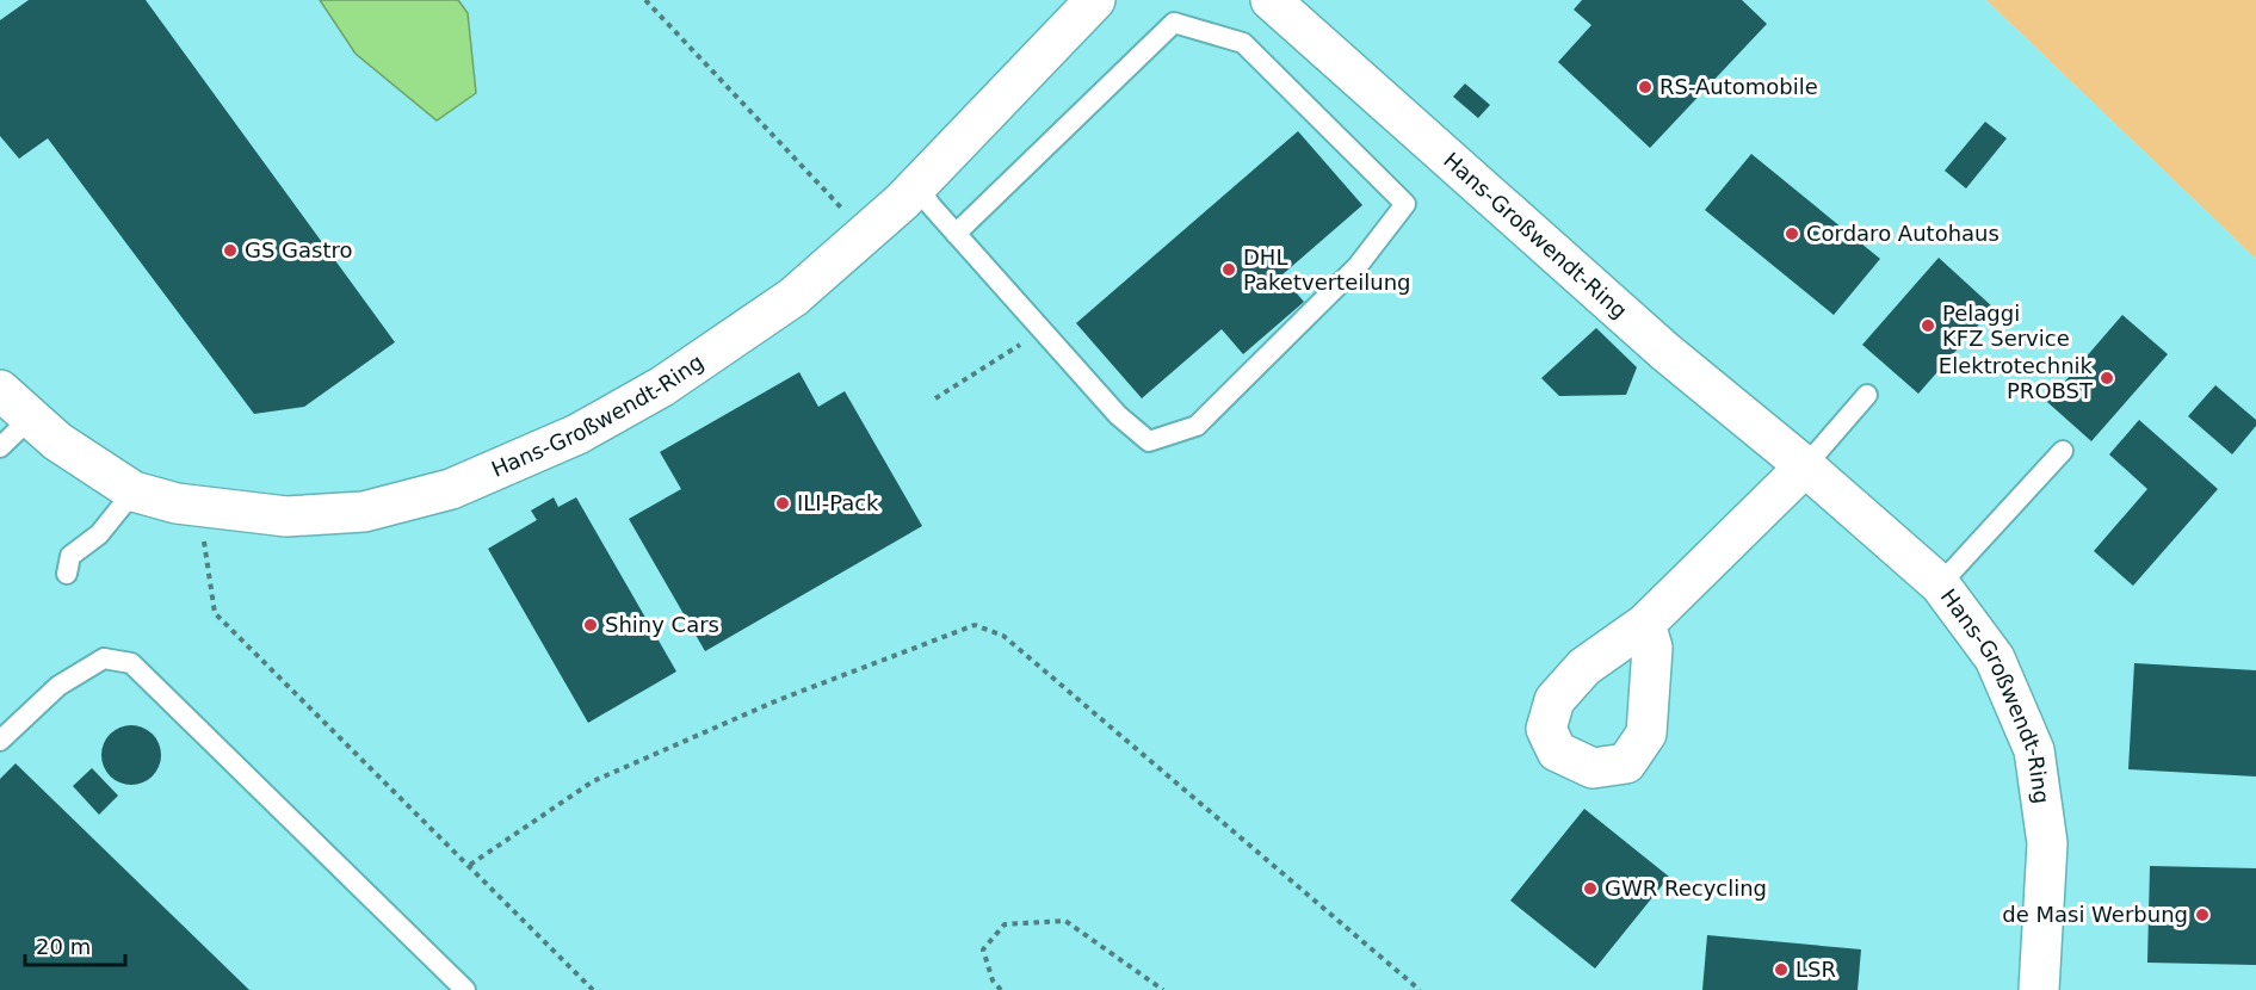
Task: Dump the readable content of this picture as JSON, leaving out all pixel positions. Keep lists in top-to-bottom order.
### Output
{
  "streets": {
    "street": ["Hans-Großwendt-Ring"]
  },
  "places": [
    "RS-Automobile",
    "Cordaro Autohaus",
    "GS Gastro",
    "DHL Paketverteilung",
    "Pelaggi KFZ Service",
    "Elektrotechnik PROBST",
    "ILI-Pack",
    "Shiny Cars",
    "GWR Recycling",
    "de Masi Werbung",
    "LSR"
  ],
  "scale_bar": "20 m"
}
